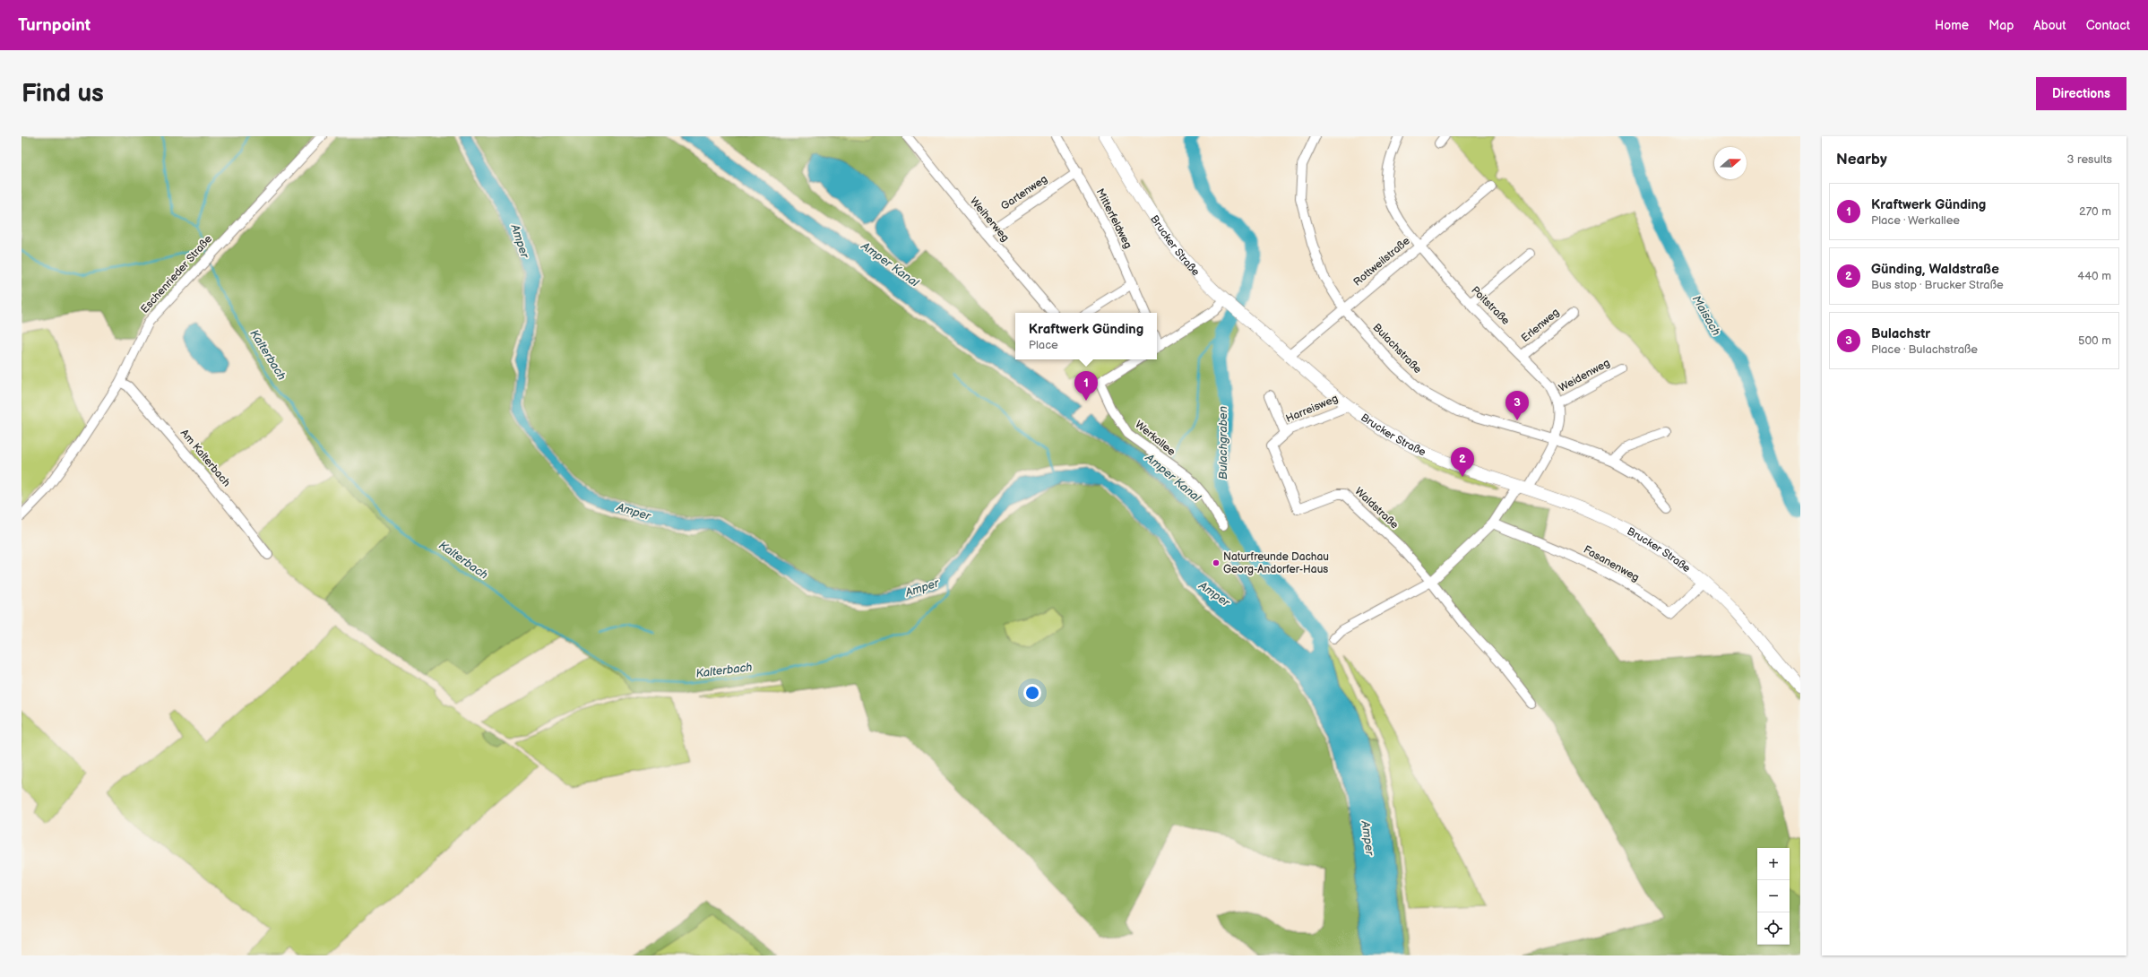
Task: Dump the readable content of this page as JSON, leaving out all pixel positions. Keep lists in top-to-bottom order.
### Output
{
  "streets": {
    "main road": ["Brucker Straße"],
    "street": [
      "Gartenweg",
      "Mitterfeldweg",
      "Weiherweg",
      "Rottweilstraße",
      "Eschenrieder Straße",
      "Poitstraße",
      "Erlenweg",
      "Bulachstraße",
      "Weidenweg",
      "Harreisweg",
      "Werkallee",
      "Am Kalterbach",
      "Waldstraße",
      "Fasanenweg"
    ]
  },
  "crossings": [
    ["Gartenweg", "Mitterfeldweg"],
    ["Gartenweg", "Weiherweg"],
    ["Brucker Straße", "Rottweilstraße"],
    ["Brucker Straße", "Poitstraße"],
    ["Brucker Straße", "Harreisweg"],
    ["Brucker Straße", "Fasanenweg"],
    ["Rottweilstraße", "Poitstraße"],
    ["Rottweilstraße", "Bulachstraße"],
    ["Eschenrieder Straße", "Am Kalterbach"],
    ["Poitstraße", "Erlenweg"],
    ["Poitstraße", "Bulachstraße"],
    ["Poitstraße", "Weidenweg"],
    ["Harreisweg", "Waldstraße"]
  ],
  "water": [
    "Amper",
    "Amper Kanal",
    "Maisach",
    "Kalterbach",
    "Bulachgraben"
  ],
  "places": ["Naturfreunde Dachau Georg-Andorfer-Haus"],
  "north": "right",
  "page": {
    "header": "Turnpoint",
    "nav": [
      "Home",
      "Map",
      "About",
      "Contact"
    ],
    "buttons": "Directions",
    "title": "Find us",
    "heading": ["Nearby", "3 results"],
    "list": [
      {
        "mark": "1",
        "name": "Kraftwerk Günding",
        "note": "Place · Werkallee",
        "value": "270 m"
      },
      {
        "mark": "2",
        "name": "Günding, Waldstraße",
        "note": "Bus stop · Brucker Straße",
        "value": "440 m"
      },
      {
        "mark": "3",
        "name": "Bulachstr",
        "note": "Place · Bulachstraße",
        "value": "500 m"
      }
    ],
    "popup": ["Kraftwerk Günding", "Place"],
    "pins": ["1", "3", "2"],
    "map_buttons": ["+", "−"]
  }
}
